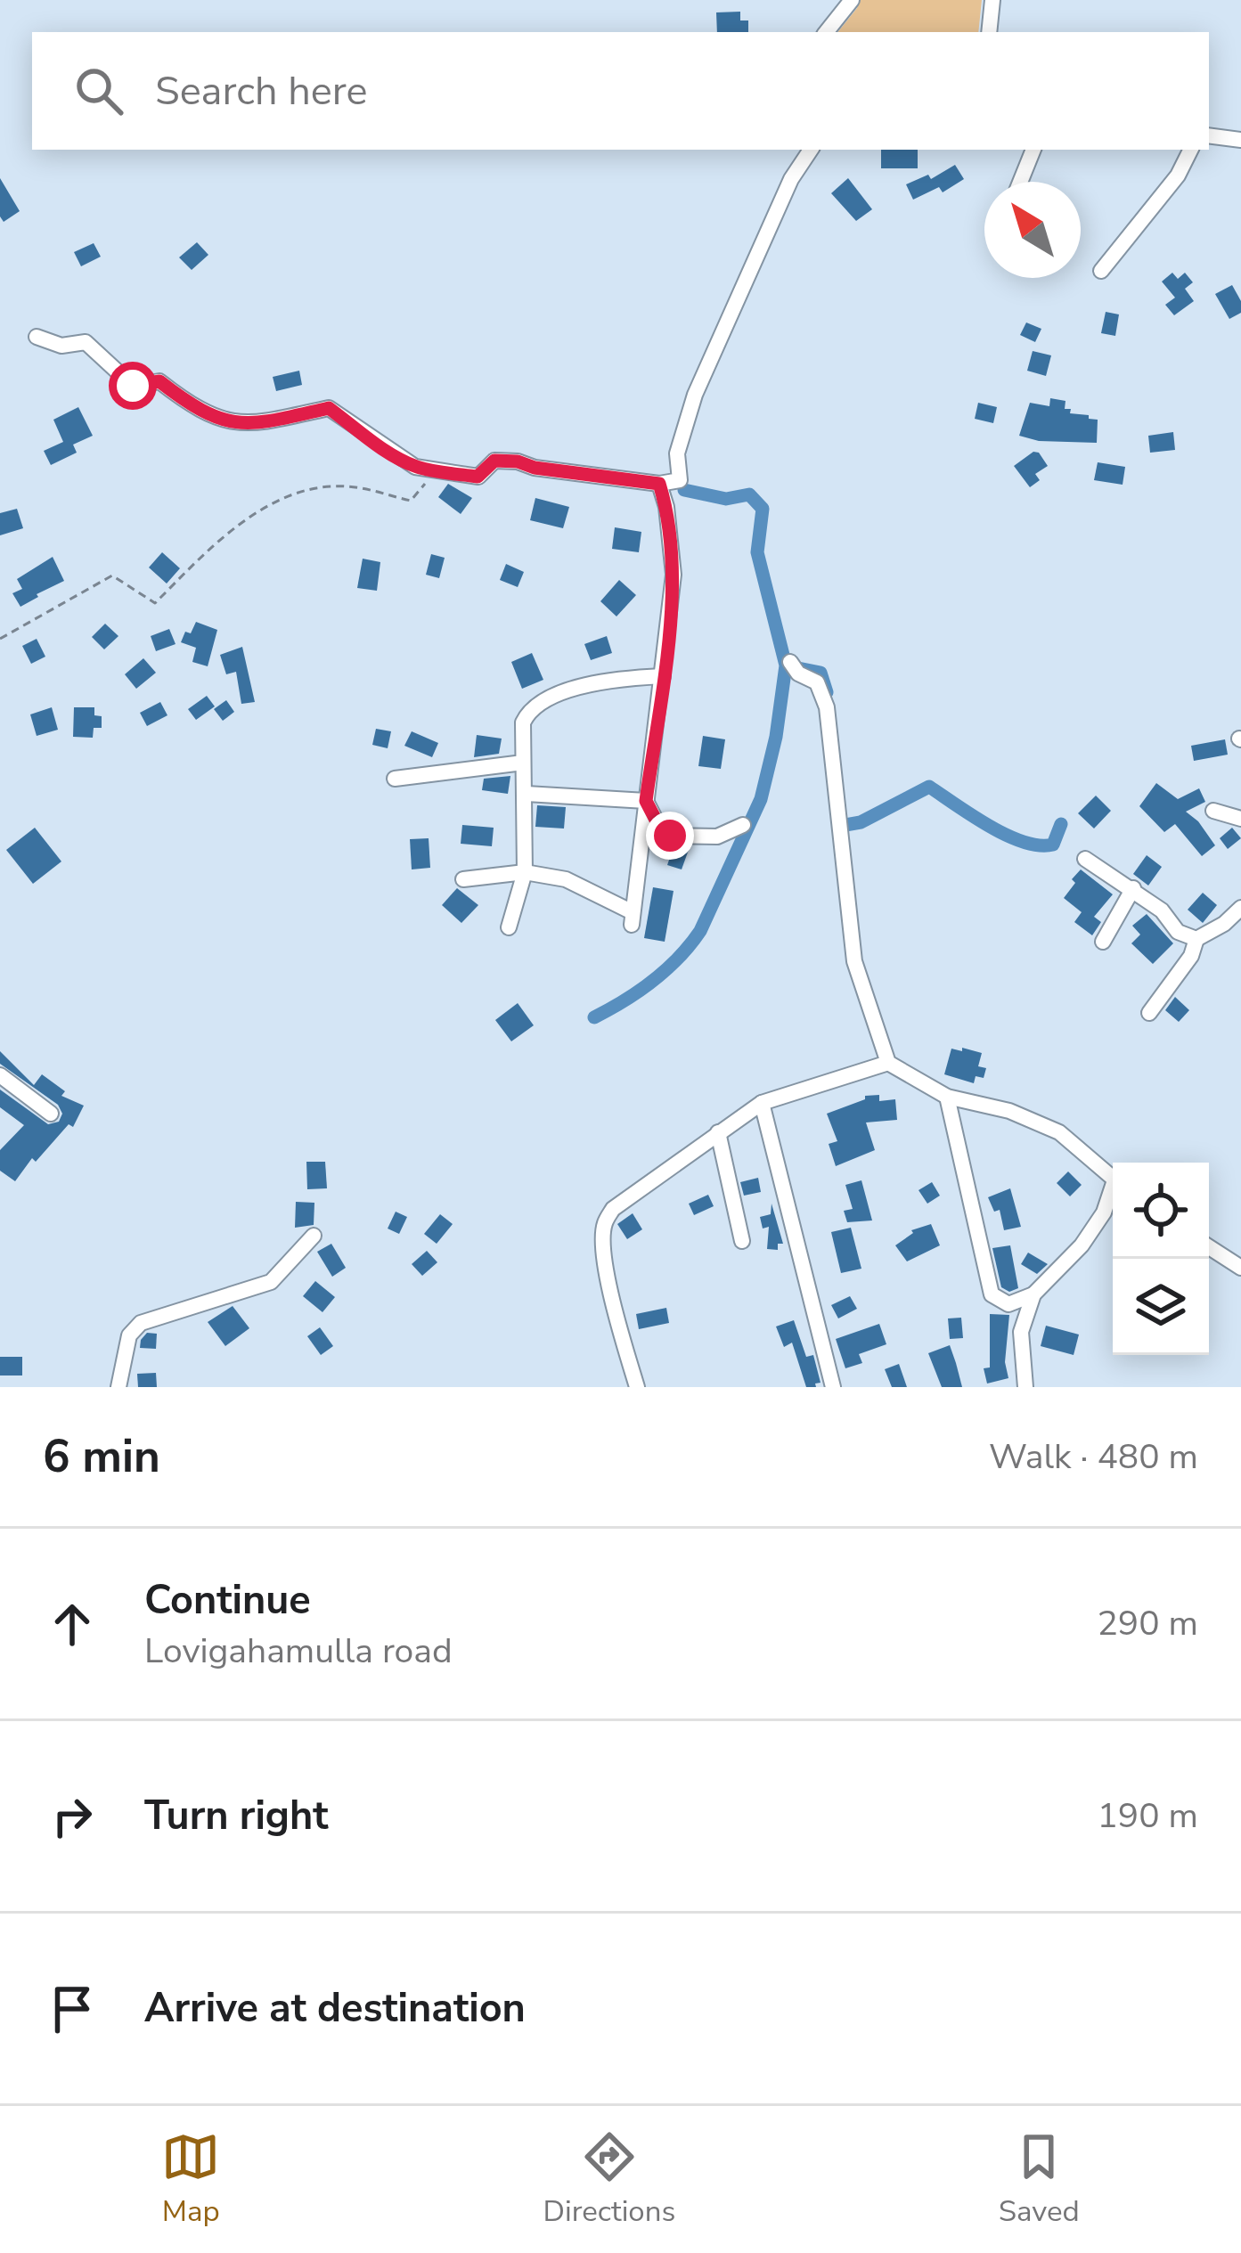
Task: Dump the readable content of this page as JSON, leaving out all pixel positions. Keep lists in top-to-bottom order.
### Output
{
  "north": "top left",
  "page": {
    "search": "Search here",
    "heading": ["6 min", "Walk · 480 m"],
    "list": [
      ["Continue", "Lovigahamulla road", "290 m"],
      ["Turn right", "190 m"],
      "Arrive at destination"
    ],
    "nav": ["Map", "Directions", "Saved"]
  }
}
